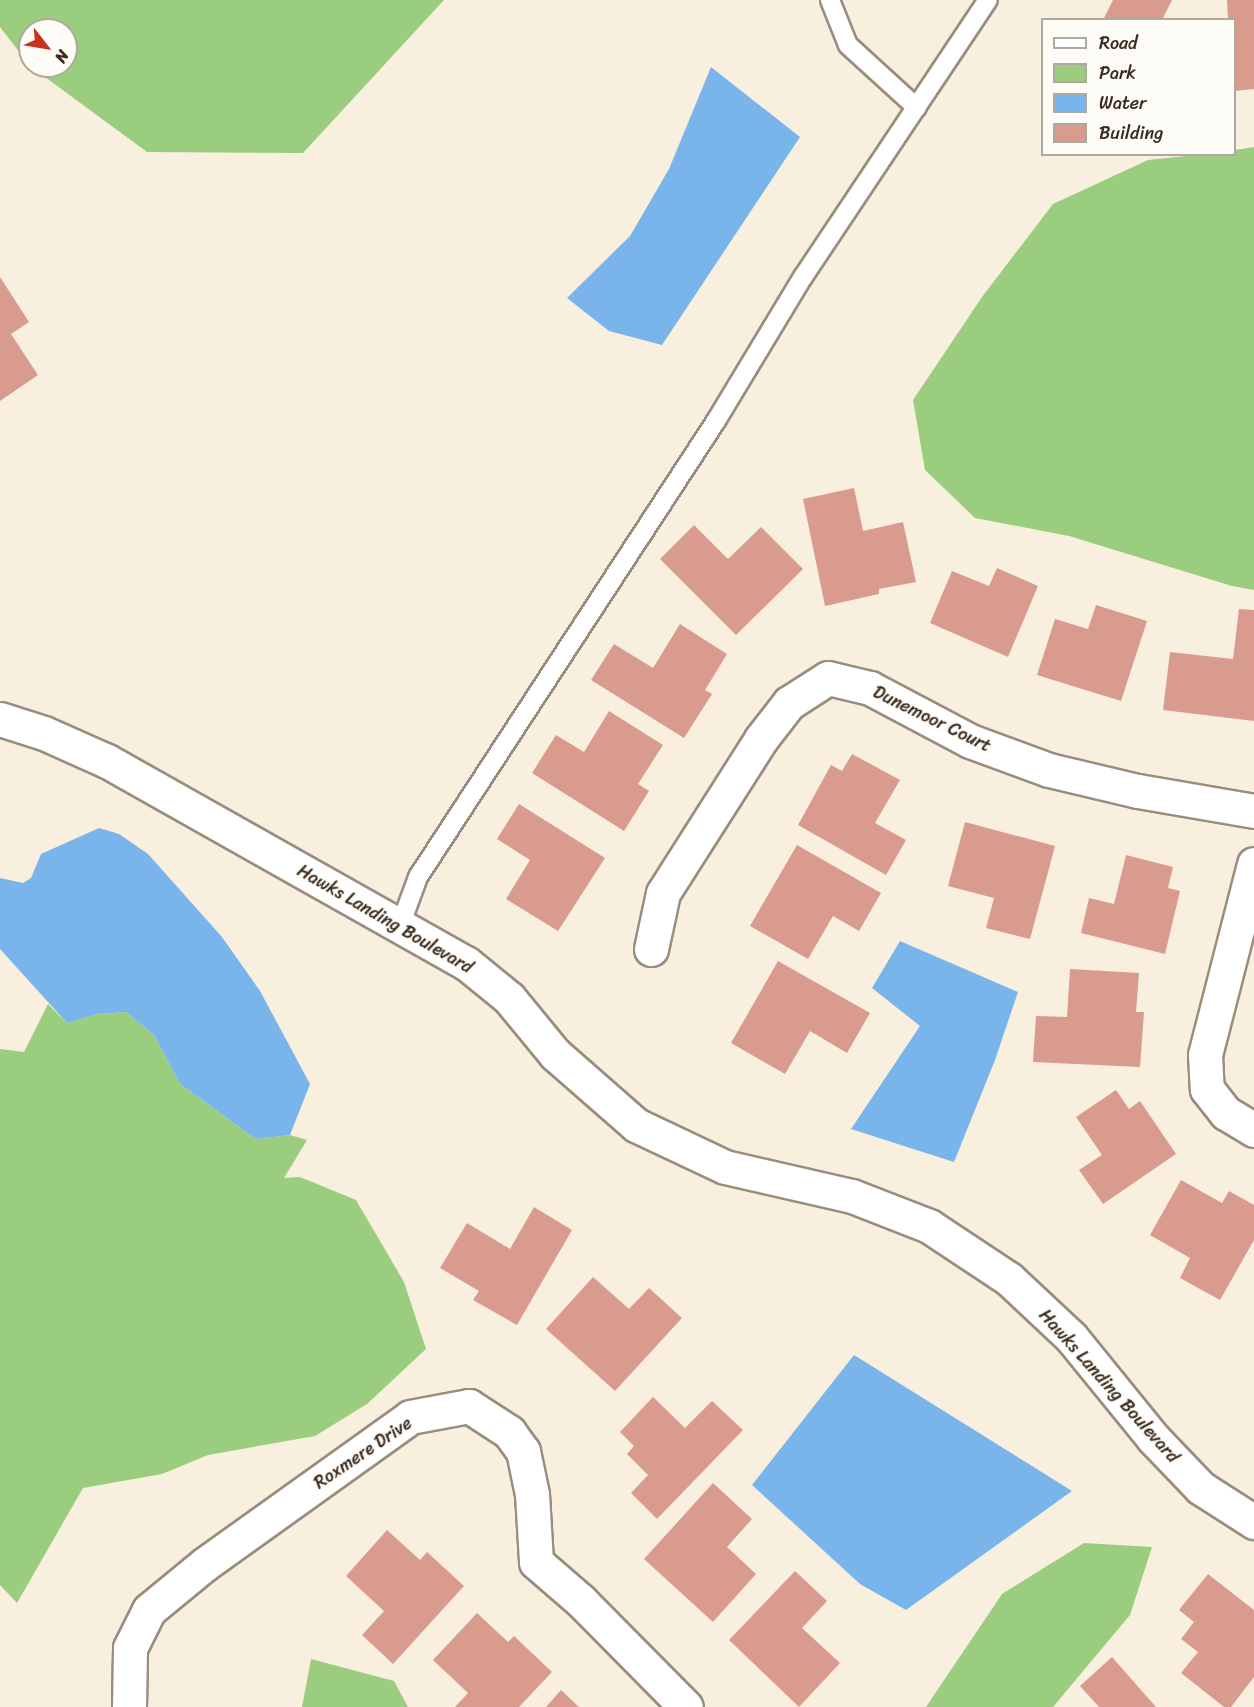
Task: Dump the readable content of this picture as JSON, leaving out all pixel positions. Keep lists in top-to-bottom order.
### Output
{
  "streets": {
    "street": ["Dunemoor Court", "Hawks Landing Boulevard", "Roxmere Drive"]
  },
  "legend": [
    "Road",
    "Park",
    "Water",
    "Building"
  ],
  "north": "bottom right"
}
